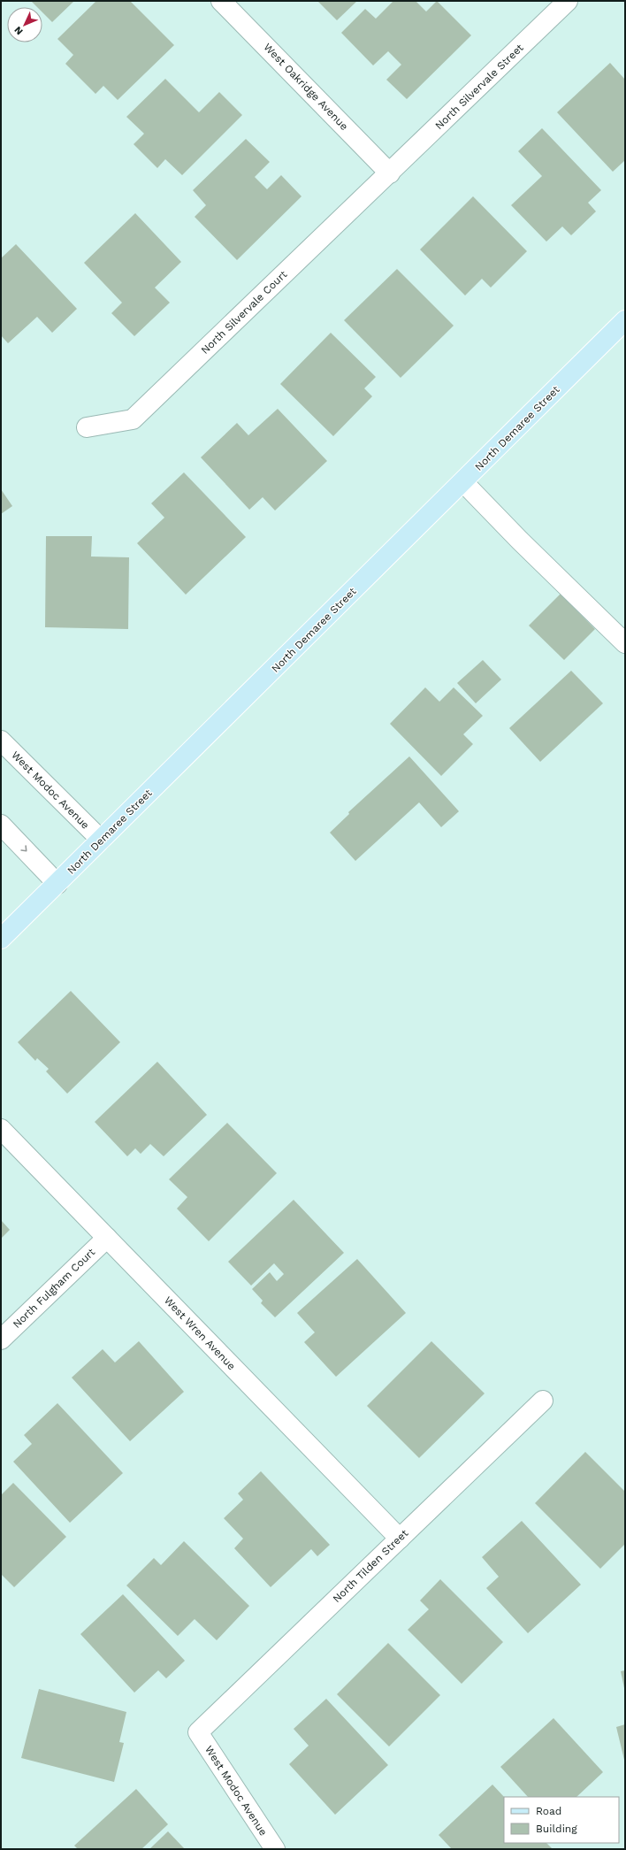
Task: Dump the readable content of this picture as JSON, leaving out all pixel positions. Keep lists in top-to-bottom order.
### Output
{
  "streets": {
    "main road": ["North Demaree Street"],
    "street": [
      "West Oakridge Avenue",
      "North Silvervale Street",
      "North Silvervale Court",
      "West Modoc Avenue",
      "North Fulgham Court",
      "West Wren Avenue",
      "North Tilden Street"
    ]
  },
  "crossings": [
    ["West Oakridge Avenue", "North Silvervale Street"],
    ["West Oakridge Avenue", "North Silvervale Court"],
    ["North Silvervale Street", "North Silvervale Court"],
    ["North Demaree Street", "West Modoc Avenue"],
    ["West Modoc Avenue", "North Tilden Street"],
    ["North Fulgham Court", "West Wren Avenue"],
    ["West Wren Avenue", "North Tilden Street"]
  ],
  "legend": ["Road", "Building"],
  "north": "bottom left"
}
